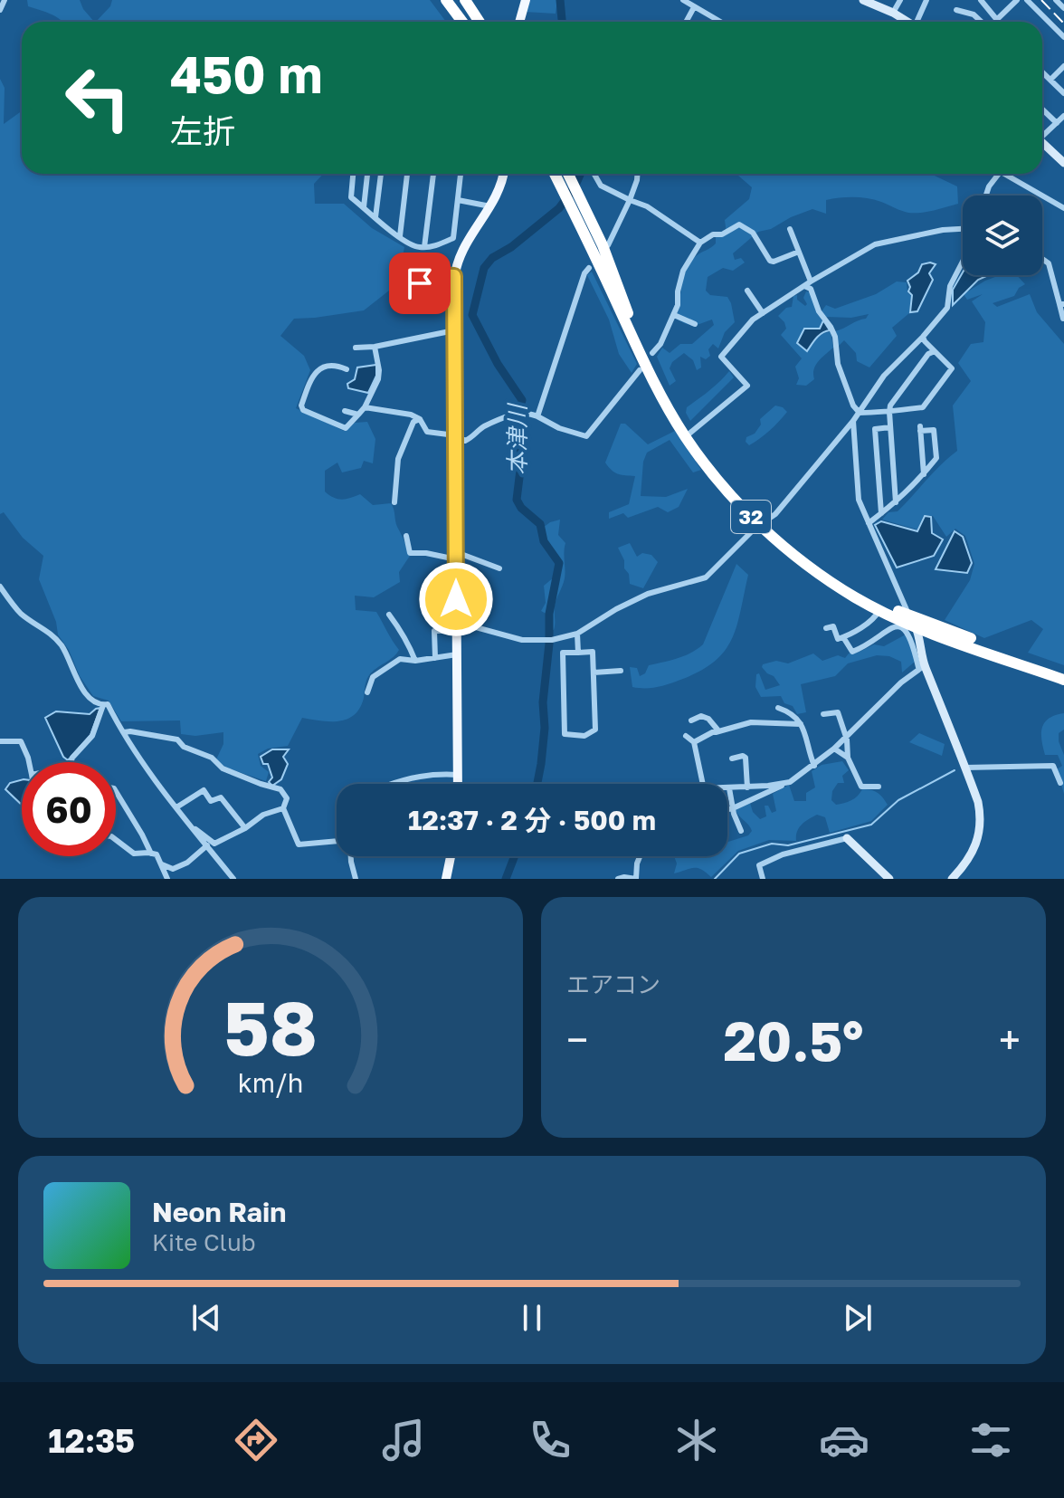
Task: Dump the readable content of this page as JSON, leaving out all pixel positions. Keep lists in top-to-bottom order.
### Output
{
  "streets": {
    "highway": ["32"]
  },
  "water": ["本津川"],
  "page": {
    "turn": ["450 m", "左折"],
    "limit": "60",
    "trip": "12:37 · 2 分 · 500 m",
    "tile": "エアコン",
    "heat": ["−", "20.5°", "+"],
    "song": ["Neon Rain", "Kite Club"],
    "tabs": "12:35",
    "gauge": ["58", "km/h"]
  }
}
